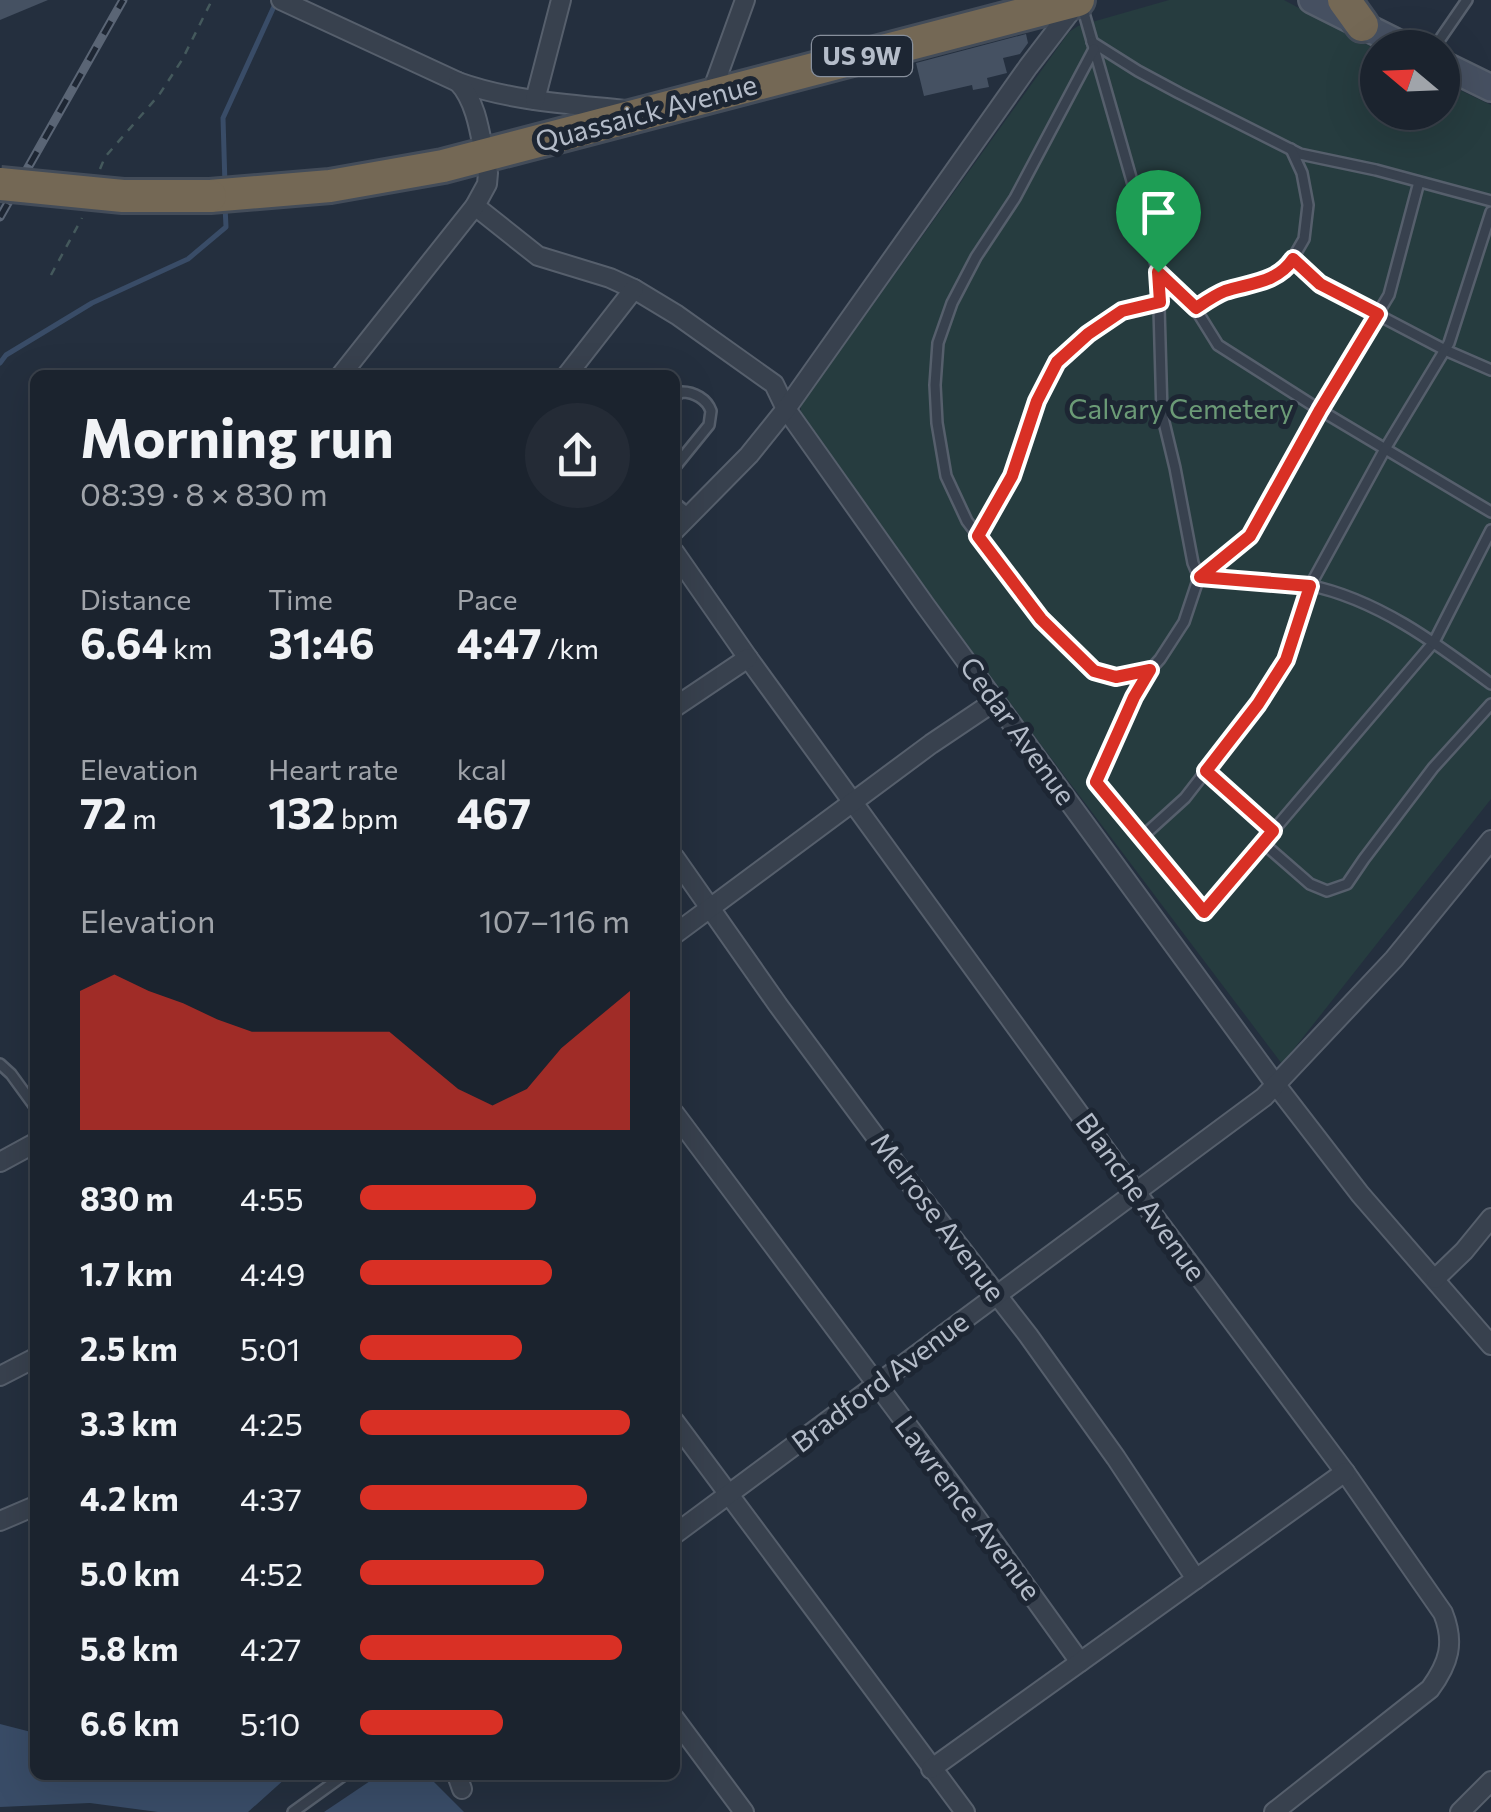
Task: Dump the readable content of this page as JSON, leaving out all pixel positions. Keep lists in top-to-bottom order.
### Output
{
  "streets": {
    "highway": ["US 9W", "Quassaick Avenue"],
    "street": [
      "Cedar Avenue",
      "Blanche Avenue",
      "Melrose Avenue",
      "Bradford Avenue",
      "Lawrence Avenue"
    ]
  },
  "crossings": [
    ["Cedar Avenue", "Bradford Avenue"],
    ["Blanche Avenue", "Bradford Avenue"],
    ["Melrose Avenue", "Bradford Avenue"],
    ["Bradford Avenue", "Lawrence Avenue"]
  ],
  "parks": ["Calvary Cemetery"],
  "north": "left",
  "page": {
    "heading": ["Morning run", "08:39 · 8 × 830 m"],
    "stats": [
      ["Distance", "6.64 km"],
      ["Time", "31:46"],
      ["Pace", "4:47 /km"],
      ["Elevation", "72 m"],
      ["Heart rate", "132 bpm"],
      ["kcal", "467"]
    ],
    "chart": ["Elevation", "107–116 m"],
    "list": [
      {
        "name": "830 m",
        "note": "4:55"
      },
      {
        "name": "1.7 km",
        "note": "4:49"
      },
      {
        "name": "2.5 km",
        "note": "5:01"
      },
      {
        "name": "3.3 km",
        "note": "4:25"
      },
      {
        "name": "4.2 km",
        "note": "4:37"
      },
      {
        "name": "5.0 km",
        "note": "4:52"
      },
      {
        "name": "5.8 km",
        "note": "4:27"
      },
      {
        "name": "6.6 km",
        "note": "5:10"
      }
    ]
  }
}
